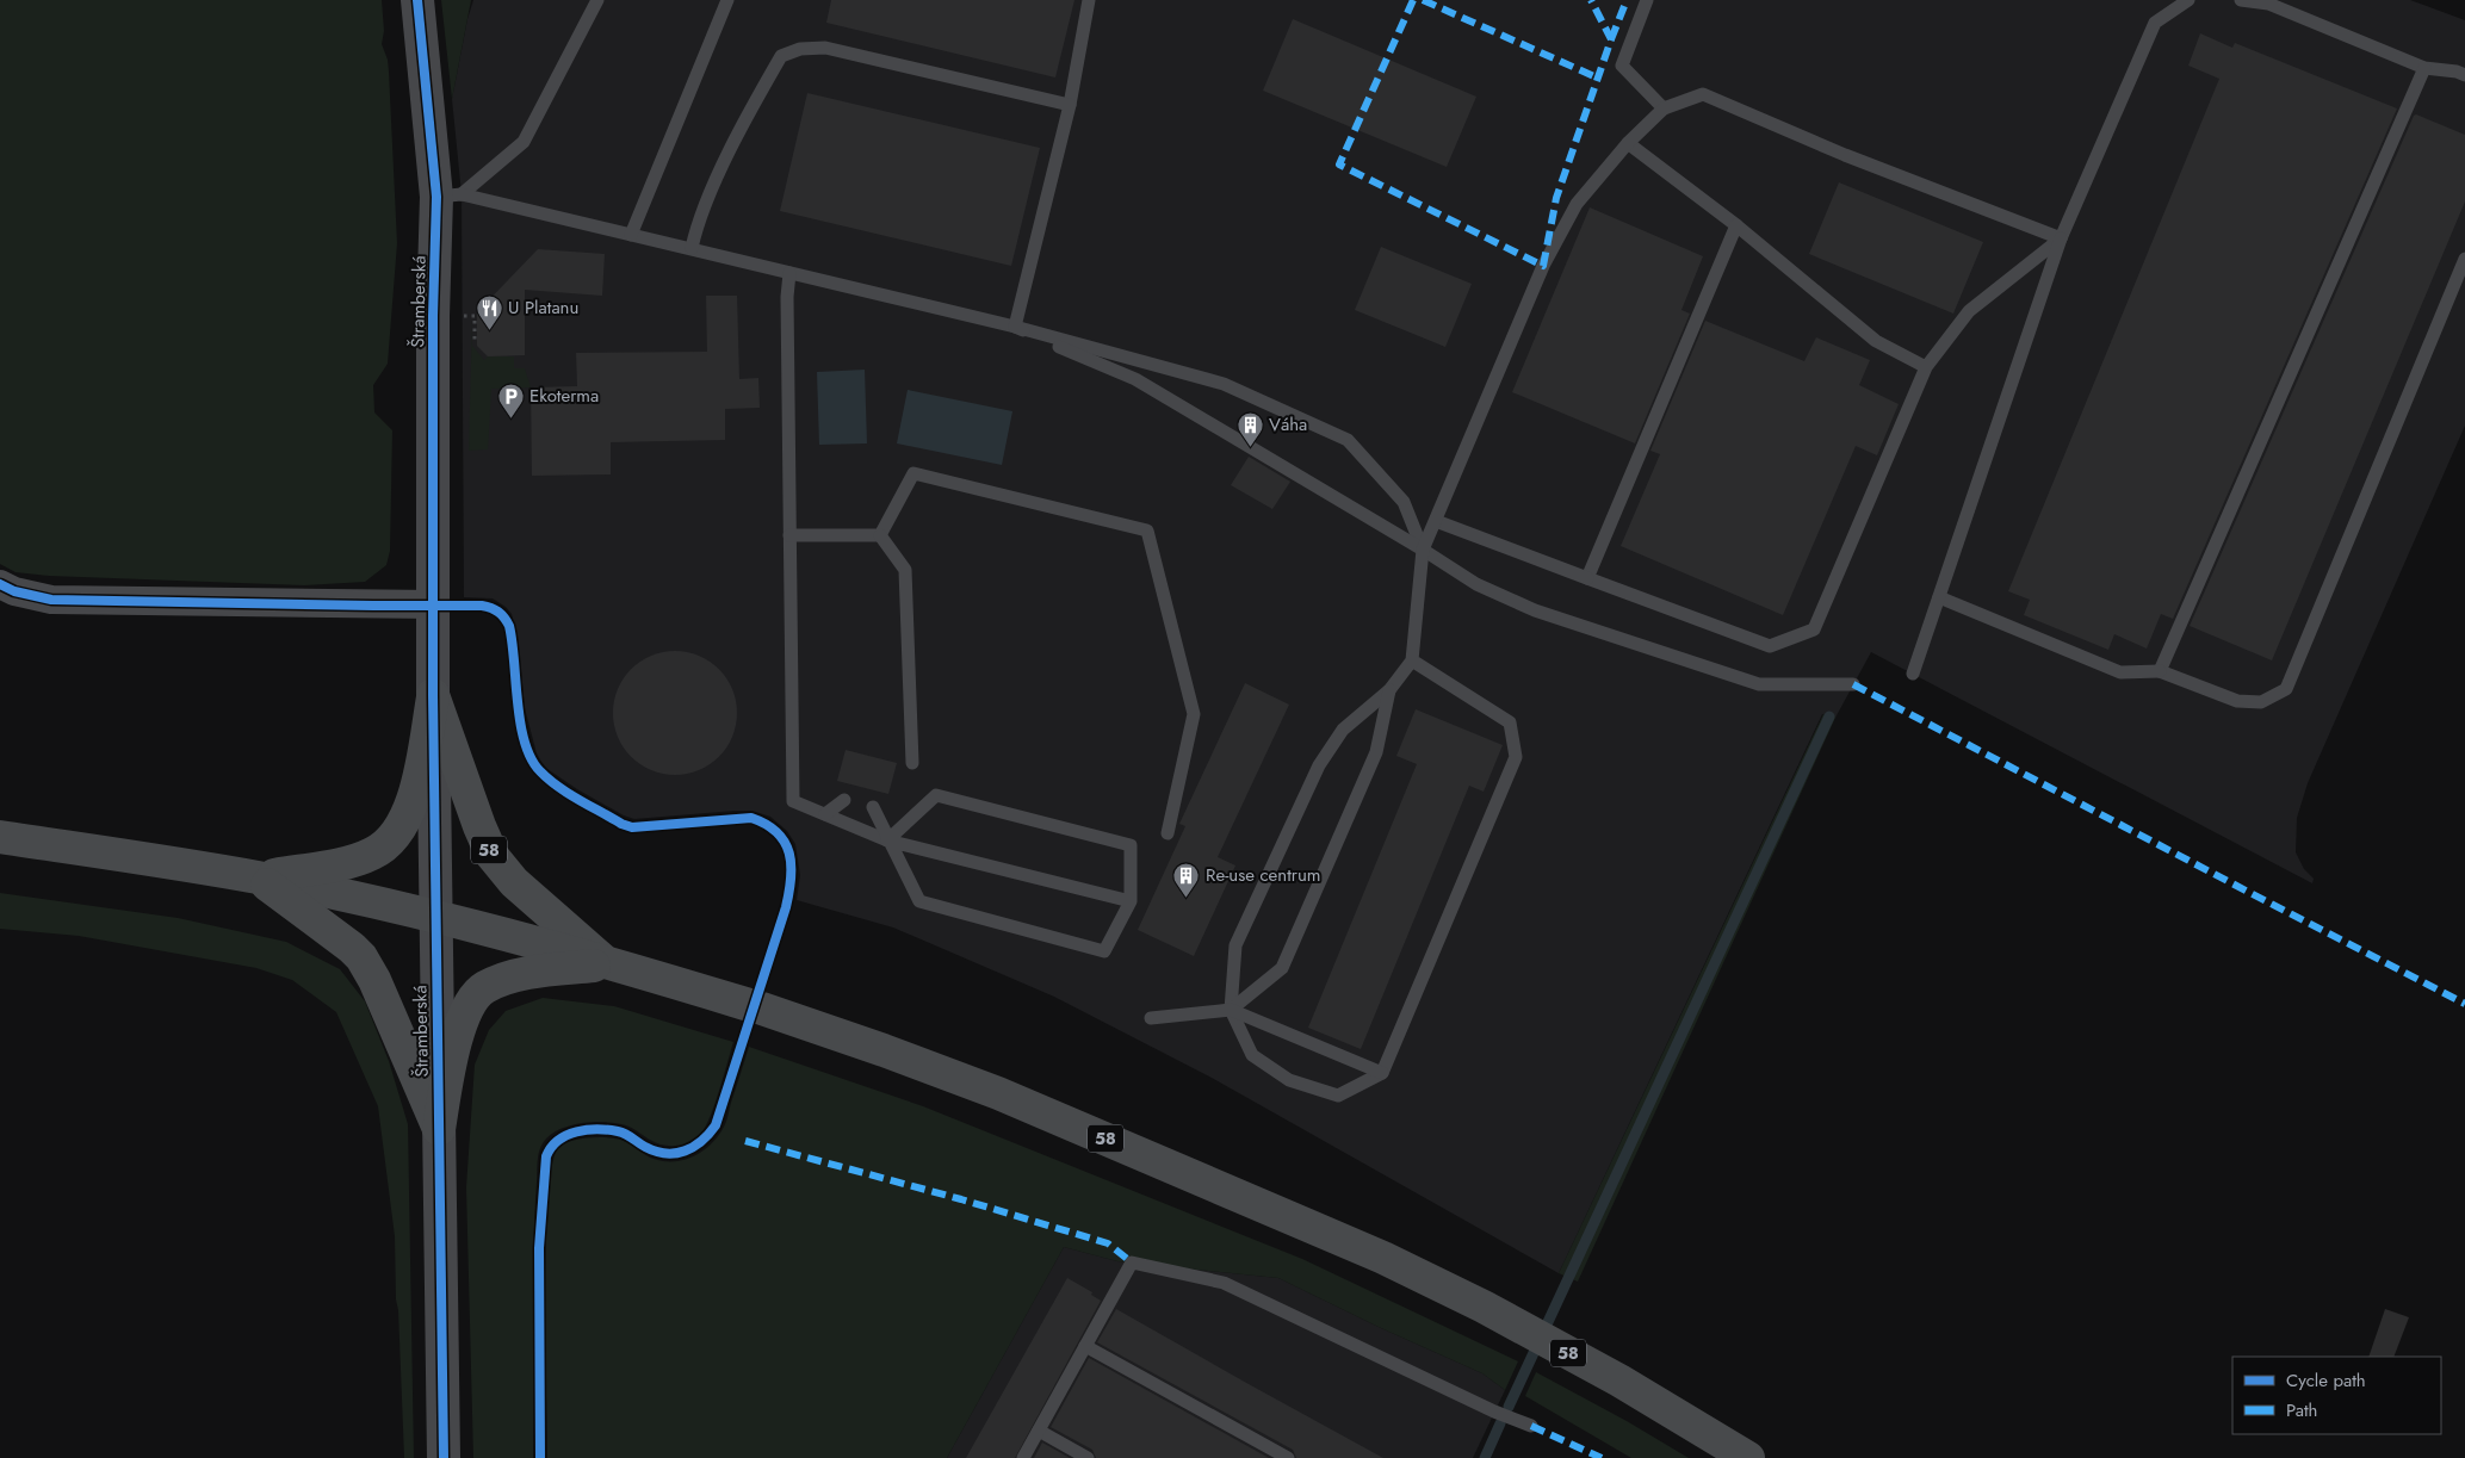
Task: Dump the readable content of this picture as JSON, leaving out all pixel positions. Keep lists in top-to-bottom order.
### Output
{
  "streets": {
    "main road": ["58"],
    "street": ["Štramberská"]
  },
  "crossings": [
    ["Štramberská", "58"]
  ],
  "places": {
    "restaurant": ["U Platanu"],
    "parking": ["Ekoterma"],
    "building": ["Váha", "Re-use centrum"]
  },
  "legend": ["Cycle path", "Path"]
}
